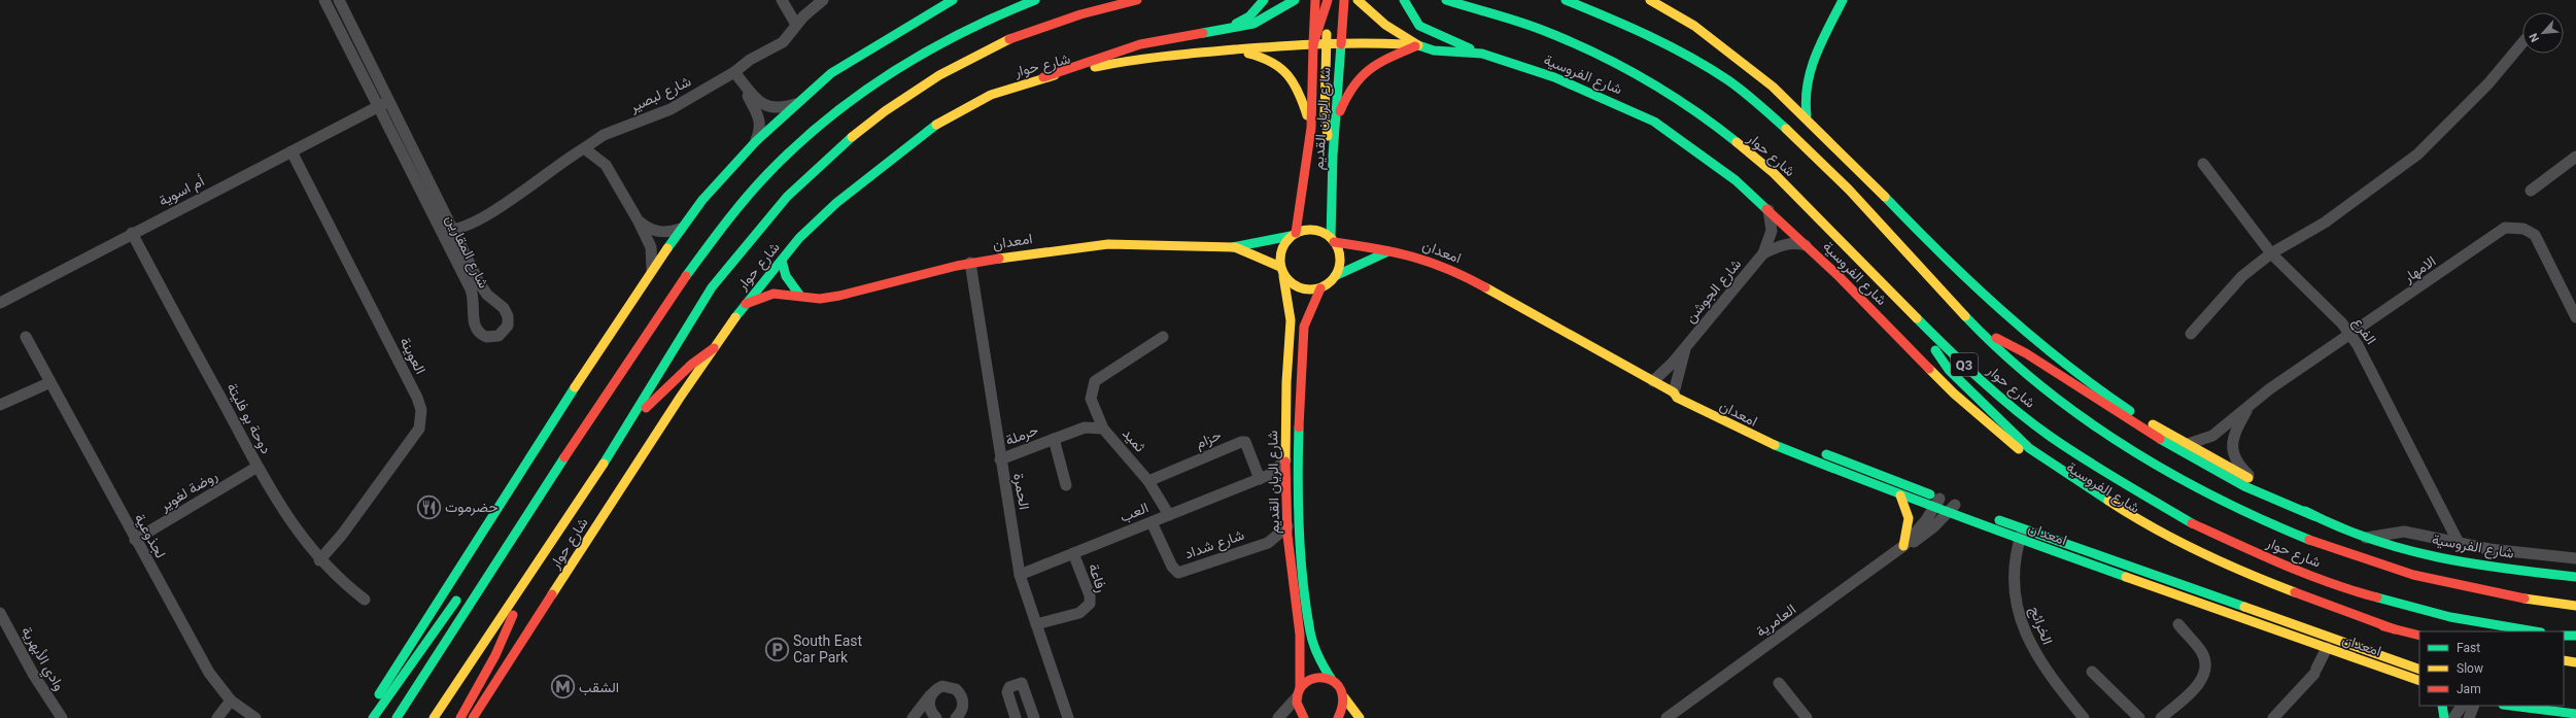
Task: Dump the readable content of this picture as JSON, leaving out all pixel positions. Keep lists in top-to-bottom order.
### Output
{
  "streets": {
    "main road": [
      "شارع حوار",
      "شارع الفروسية",
      "شارع الريان القديم",
      "امعدان",
      "Q3"
    ],
    "street": [
      "شارع لبصير",
      "أم اسوية",
      "شارع المقارين",
      "الامهار",
      "شارع الجوشن",
      "الفرع",
      "العوينة",
      "دوحة بو فليتة",
      "حرملة",
      "حزام",
      "ثميد",
      "روضة لغوير",
      "الحمرة",
      "العب",
      "لجذوعية",
      "شارع شداد",
      "رفاعة",
      "العامرية",
      "الخرائج",
      "وادي الأبهرية"
    ]
  },
  "crossings": [
    ["شارع حوار", "شارع الفروسية"],
    ["شارع حوار", "امعدان"],
    ["شارع الفروسية", "شارع الريان القديم"],
    ["شارع الفروسية", "الامهار"],
    ["شارع الفروسية", "شارع الجوشن"],
    ["شارع الفروسية", "الفرع"],
    ["شارع لبصير", "شارع المقارين"],
    ["شارع الريان القديم", "امعدان"],
    ["شارع الريان القديم", "العب"],
    ["شارع الريان القديم", "شارع شداد"],
    ["أم اسوية", "شارع المقارين"],
    ["أم اسوية", "العوينة"],
    ["أم اسوية", "دوحة بو فليتة"],
    ["امعدان", "شارع الجوشن"],
    ["امعدان", "الحمرة"],
    ["امعدان", "الخرائج"],
    ["الامهار", "الفرع"],
    ["العوينة", "دوحة بو فليتة"],
    ["دوحة بو فليتة", "روضة لغوير"],
    ["حرملة", "ثميد"],
    ["حرملة", "الحمرة"],
    ["حزام", "ثميد"],
    ["حزام", "العب"],
    ["ثميد", "العب"],
    ["روضة لغوير", "لجذوعية"],
    ["الحمرة", "العب"],
    ["الحمرة", "رفاعة"],
    ["العب", "شارع شداد"],
    ["العب", "رفاعة"]
  ],
  "places": {
    "restaurant": ["حضرموت"],
    "parking": ["South East Car Park"],
    "metro station": ["الشقب"]
  },
  "legend": ["Fast", "Slow", "Jam"],
  "north": "bottom left"
}
